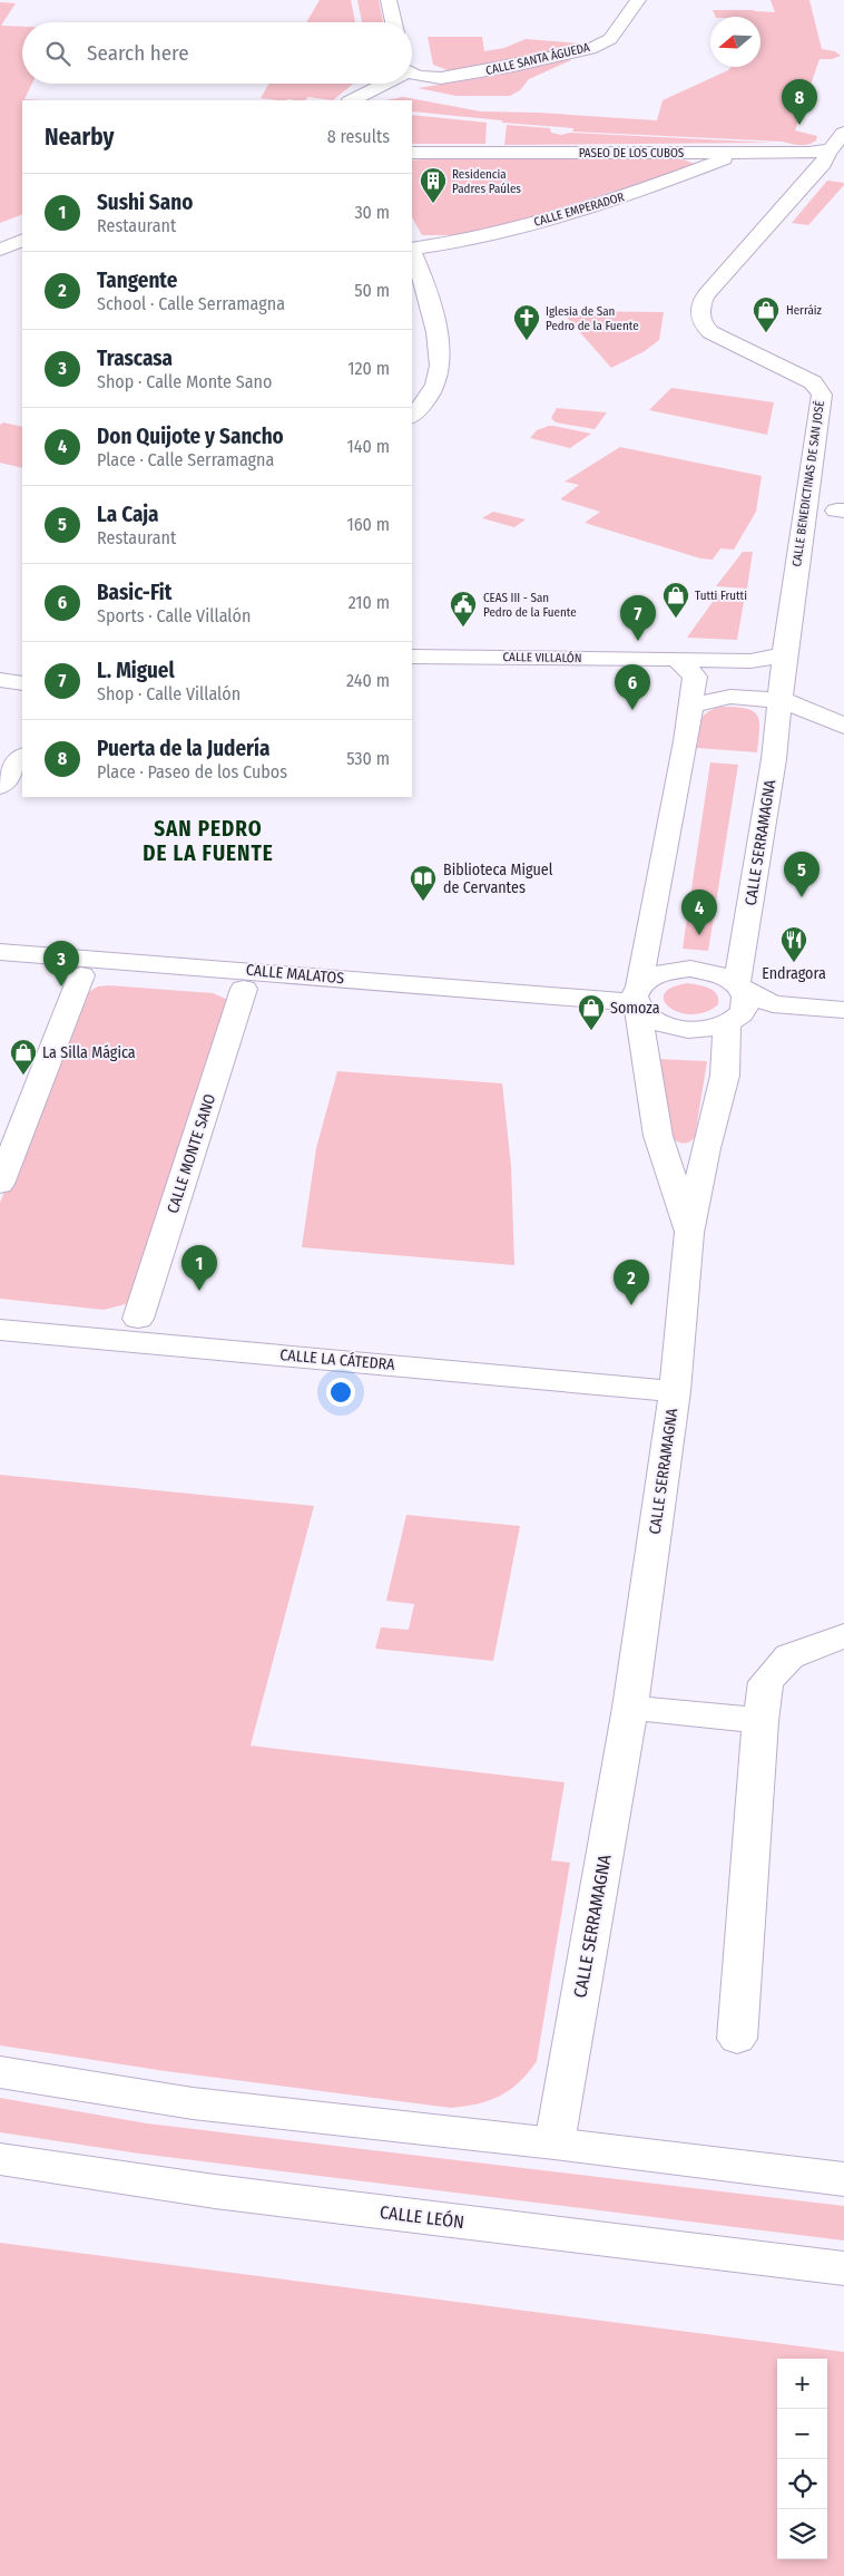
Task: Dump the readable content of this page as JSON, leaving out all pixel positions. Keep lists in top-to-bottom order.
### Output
{
  "streets": {
    "street": [
      "CALLE SANTA ÁGUEDA",
      "PASEO DE LOS CUBOS",
      "CALLE EMPERADOR",
      "CALLE BENEDICTINAS DE SAN JOSÉ",
      "CALLE VILLALÓN",
      "CALLE SERRAMAGNA",
      "CALLE MALATOS",
      "CALLE MONTE SANO",
      "CALLE LA CÁTEDRA",
      "CALLE LEÓN"
    ]
  },
  "crossings": [
    ["PASEO DE LOS CUBOS", "CALLE EMPERADOR"],
    ["PASEO DE LOS CUBOS", "CALLE BENEDICTINAS DE SAN JOSÉ"],
    ["CALLE BENEDICTINAS DE SAN JOSÉ", "CALLE VILLALÓN"],
    ["CALLE BENEDICTINAS DE SAN JOSÉ", "CALLE SERRAMAGNA"],
    ["CALLE SERRAMAGNA", "CALLE MALATOS"],
    ["CALLE SERRAMAGNA", "CALLE LA CÁTEDRA"]
  ],
  "districts": ["SAN PEDRO DE LA FUENTE"],
  "places": {
    "building": ["Residencia Padres Paúles"],
    "shop": [
      "Herráiz",
      "Tutti Frutti",
      "Somoza",
      "La Silla Mágica"
    ],
    "church": ["Iglesia de San Pedro de la Fuente"],
    "public building": ["CEAS III - San Pedro de la Fuente"],
    "library": ["Biblioteca Miguel de Cervantes"],
    "restaurant": ["Endragora"]
  },
  "north": "left",
  "page": {
    "search": "Search here",
    "pins": [
      "8",
      "7",
      "6",
      "5",
      "4",
      "3",
      "1",
      "2"
    ],
    "heading": ["Nearby", "8 results"],
    "list": [
      {
        "mark": "1",
        "name": "Sushi Sano",
        "note": "Restaurant",
        "value": "30 m"
      },
      {
        "mark": "2",
        "name": "Tangente",
        "note": "School · Calle Serramagna",
        "value": "50 m"
      },
      {
        "mark": "3",
        "name": "Trascasa",
        "note": "Shop · Calle Monte Sano",
        "value": "120 m"
      },
      {
        "mark": "4",
        "name": "Don Quijote y Sancho",
        "note": "Place · Calle Serramagna",
        "value": "140 m"
      },
      {
        "mark": "5",
        "name": "La Caja",
        "note": "Restaurant",
        "value": "160 m"
      },
      {
        "mark": "6",
        "name": "Basic-Fit",
        "note": "Sports · Calle Villalón",
        "value": "210 m"
      },
      {
        "mark": "7",
        "name": "L. Miguel",
        "note": "Shop · Calle Villalón",
        "value": "240 m"
      },
      {
        "mark": "8",
        "name": "Puerta de la Judería",
        "note": "Place · Paseo de los Cubos",
        "value": "530 m"
      }
    ],
    "map_buttons": ["+", "−"]
  }
}
